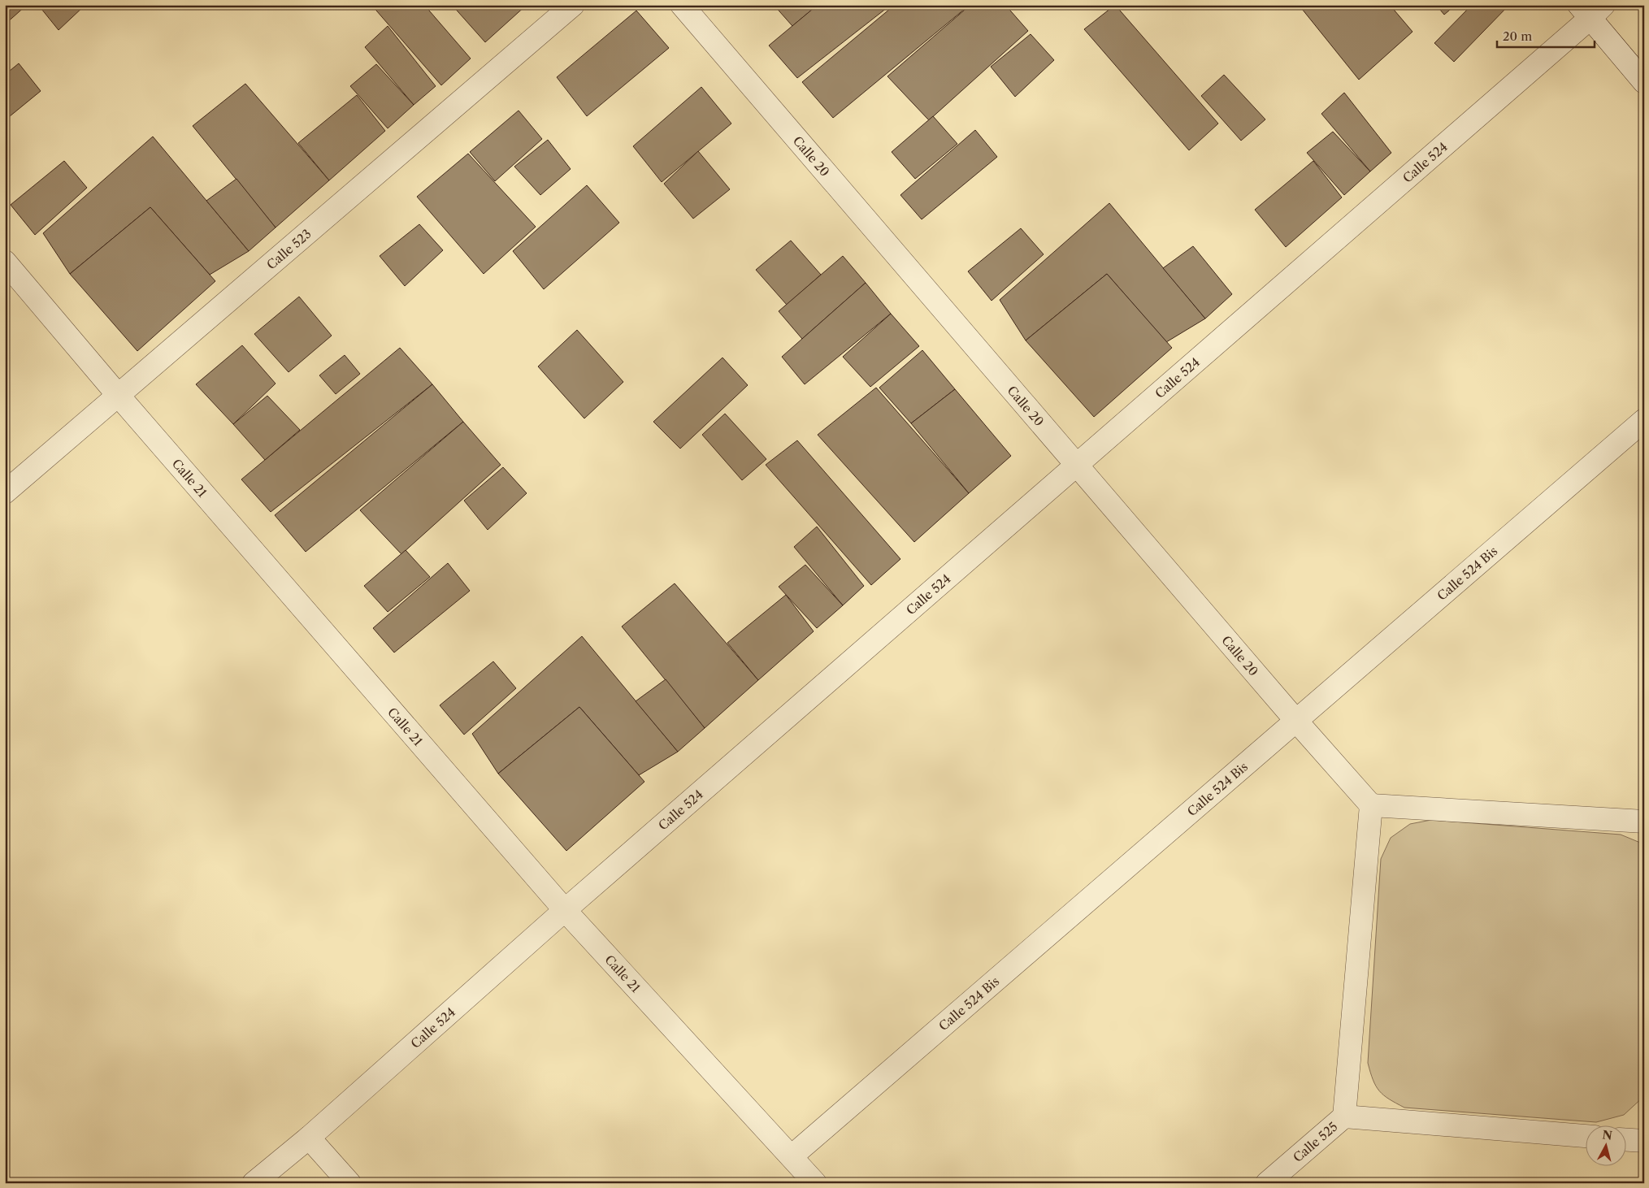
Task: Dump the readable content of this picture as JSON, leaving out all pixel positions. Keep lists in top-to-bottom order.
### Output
{
  "streets": {
    "street": [
      "Calle 20",
      "Calle 524",
      "Calle 523",
      "Calle 21",
      "Calle 524 Bis",
      "Calle 525"
    ]
  },
  "crossings": [
    ["Calle 20", "Calle 524"],
    ["Calle 20", "Calle 524 Bis"],
    ["Calle 524", "Calle 21"],
    ["Calle 523", "Calle 21"],
    ["Calle 21", "Calle 524 Bis"]
  ],
  "scale_bar": "20 m",
  "north": "top"
}
